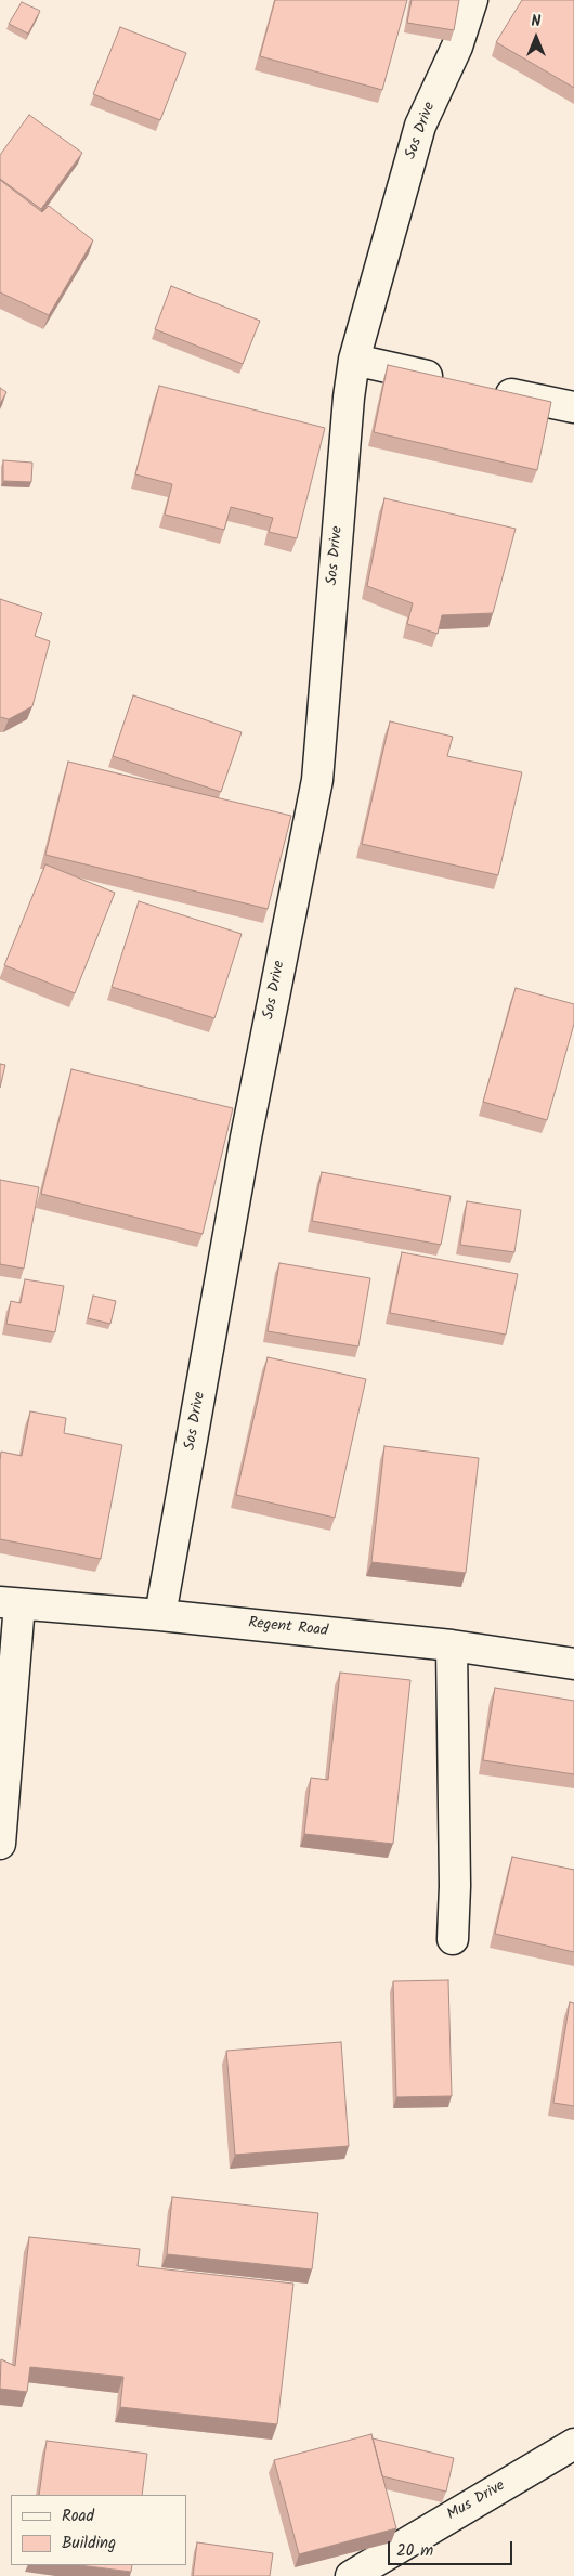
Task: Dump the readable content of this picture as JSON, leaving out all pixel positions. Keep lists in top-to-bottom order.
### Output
{
  "streets": {
    "street": ["Sos Drive", "Regent Road", "Mus Drive"]
  },
  "crossings": [
    ["Sos Drive", "Regent Road"]
  ],
  "legend": ["Road", "Building"],
  "scale_bar": "20 m",
  "north": "top"
}
